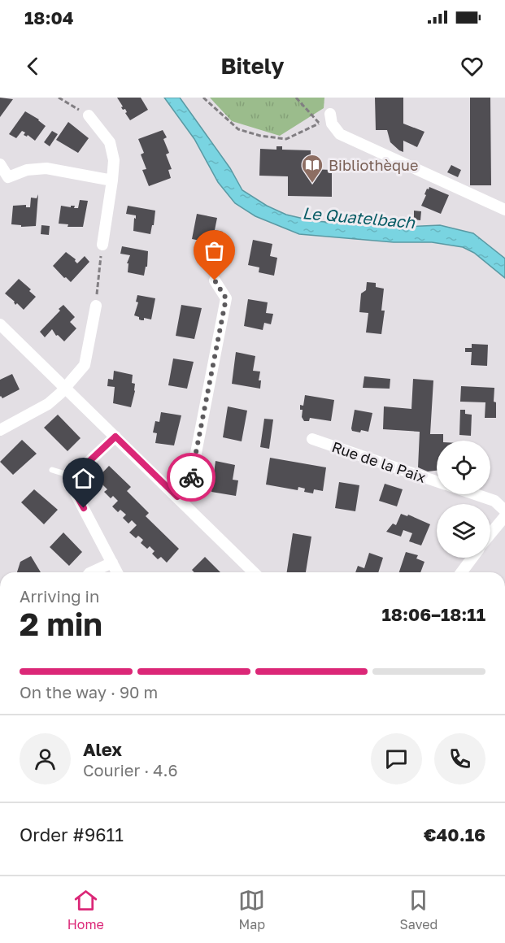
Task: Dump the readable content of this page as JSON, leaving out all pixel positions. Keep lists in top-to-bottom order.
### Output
{
  "streets": {
    "street": ["Rue de la Paix"]
  },
  "water": ["Le Quatelbach"],
  "places": {
    "library": ["Bibliothèque"]
  },
  "page": {
    "status": "18:04",
    "header": "Bitely",
    "heading": ["2 min", "Arriving in", "18:06–18:11"],
    "panel": [
      "Alex",
      "Courier · 4.6",
      "Order #9611",
      "€40.16"
    ],
    "bar": "On the way · 90 m",
    "tabs": ["Home", "Map", "Saved"]
  }
}
